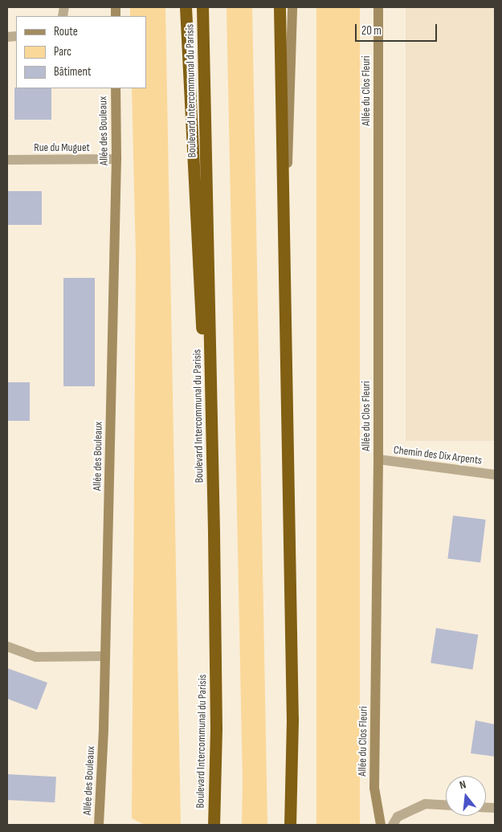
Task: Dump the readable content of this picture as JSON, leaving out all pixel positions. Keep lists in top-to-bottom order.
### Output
{
  "streets": {
    "highway": ["Boulevard Intercommunal du Parisis"],
    "street": [
      "Allée du Clos Fleuri",
      "Allée des Bouleaux",
      "Rue du Muguet",
      "Chemin des Dix Arpents"
    ]
  },
  "crossings": [
    ["Allée du Clos Fleuri", "Chemin des Dix Arpents"],
    ["Allée des Bouleaux", "Rue du Muguet"]
  ],
  "legend": ["Route", "Parc", "Bâtiment"],
  "scale_bar": "20 m",
  "north": "top"
}
